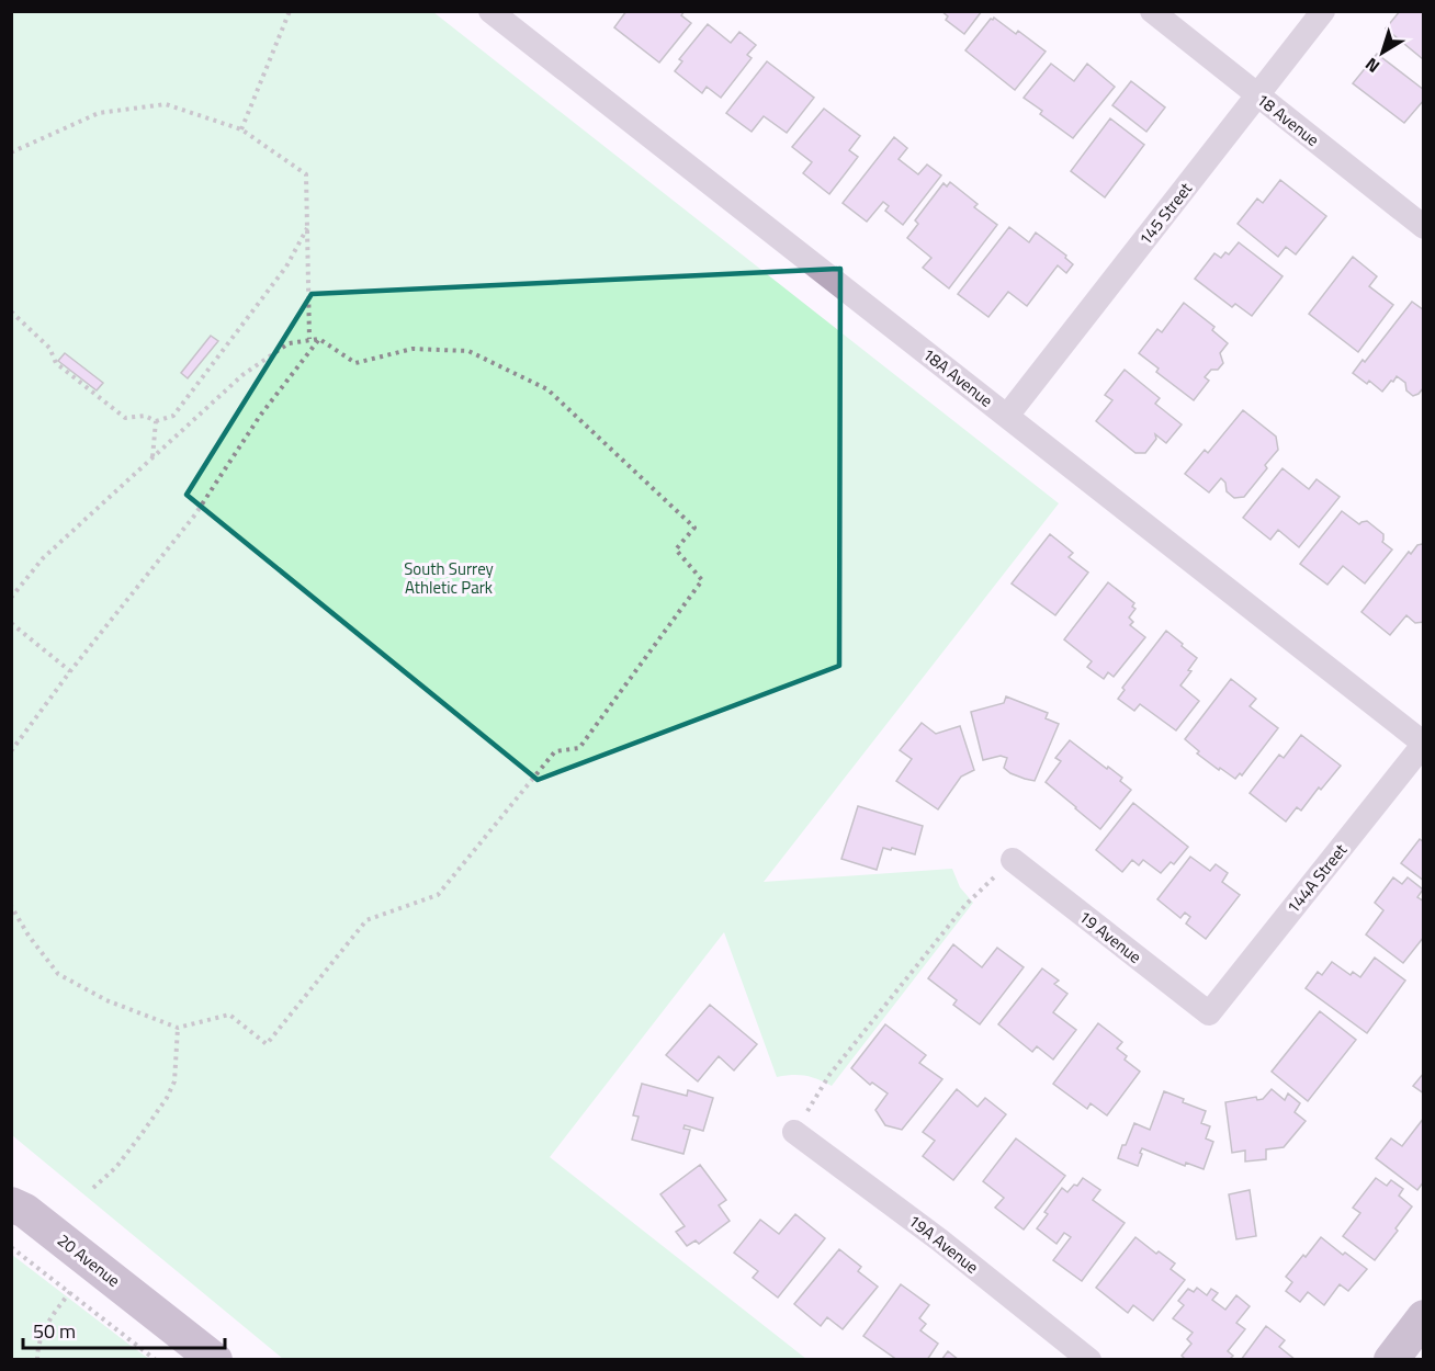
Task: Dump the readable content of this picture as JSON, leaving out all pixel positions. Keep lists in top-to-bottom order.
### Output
{
  "streets": {
    "street": [
      "18 Avenue",
      "145 Street",
      "18A Avenue",
      "144A Street",
      "19 Avenue",
      "19A Avenue",
      "20 Avenue"
    ]
  },
  "crossings": [
    ["18 Avenue", "145 Street"],
    ["145 Street", "18A Avenue"],
    ["18A Avenue", "144A Street"],
    ["144A Street", "19 Avenue"]
  ],
  "parks": ["South Surrey Athletic Park"],
  "scale_bar": "50 m",
  "north": "bottom left"
}
